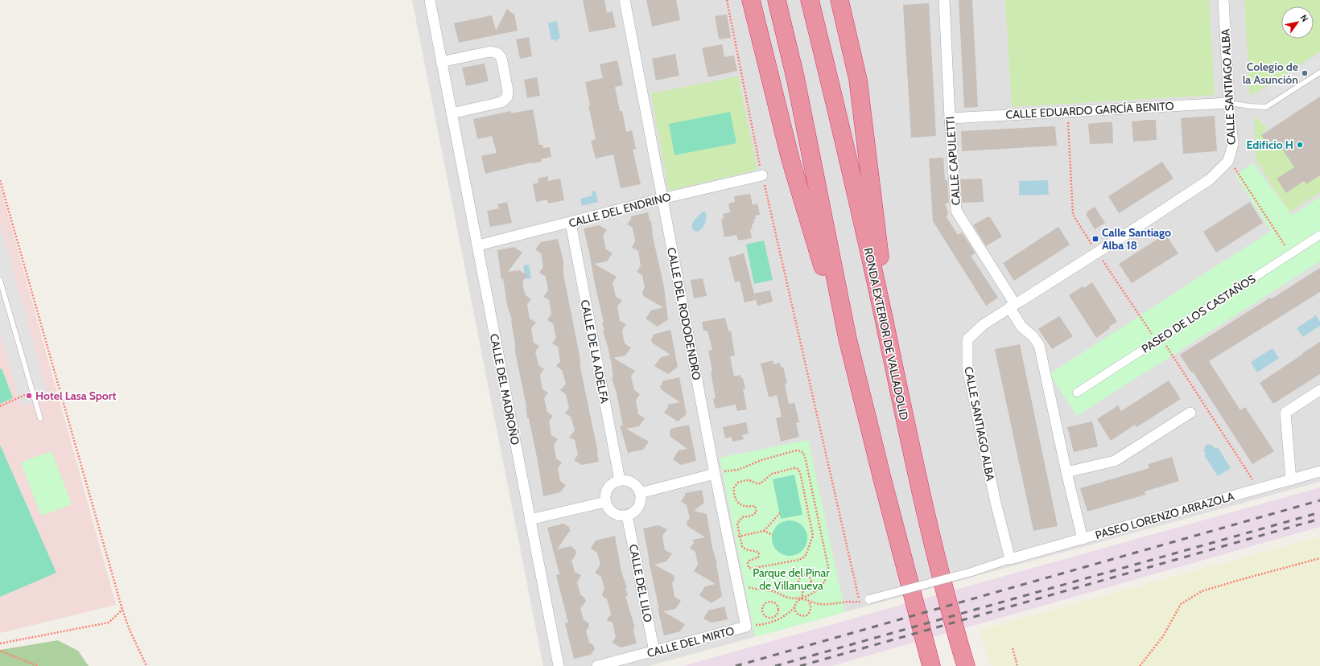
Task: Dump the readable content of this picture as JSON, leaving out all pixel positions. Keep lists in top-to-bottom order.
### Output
{
  "streets": {
    "highway": ["RONDA EXTERIOR DE VALLADOLID"],
    "street": [
      "CALLE SANTIAGO ALBA",
      "CALLE EDUARDO GARCÍA BENITO",
      "CALLE CAPULETTI",
      "CALLE DEL ENDRINO",
      "CALLE DEL RODODENDRO",
      "PASEO DE LOS CASTAÑOS",
      "CALLE DE LA ADELFA",
      "CALLE DEL MADROÑO",
      "PASEO LORENZO ARRAZOLA",
      "CALLE DEL LILO",
      "CALLE DEL MIRTO"
    ]
  },
  "crossings": [
    ["CALLE SANTIAGO ALBA", "CALLE EDUARDO GARCÍA BENITO"],
    ["CALLE SANTIAGO ALBA", "CALLE CAPULETTI"],
    ["CALLE SANTIAGO ALBA", "PASEO LORENZO ARRAZOLA"],
    ["CALLE EDUARDO GARCÍA BENITO", "CALLE CAPULETTI"],
    ["CALLE DEL ENDRINO", "CALLE DEL RODODENDRO"],
    ["CALLE DEL ENDRINO", "CALLE DE LA ADELFA"],
    ["CALLE DEL ENDRINO", "CALLE DEL MADROÑO"],
    ["CALLE DEL RODODENDRO", "CALLE DEL MIRTO"],
    ["CALLE DE LA ADELFA", "CALLE DEL LILO"],
    ["CALLE DEL LILO", "CALLE DEL MIRTO"]
  ],
  "parks": ["Parque del Pinar de Villanueva"],
  "places": {
    "other": ["Colegio de la Asunción", "Edificio H", "Hotel Lasa Sport"],
    "transit": ["Calle Santiago Alba 18"]
  },
  "north": "top right"
}
